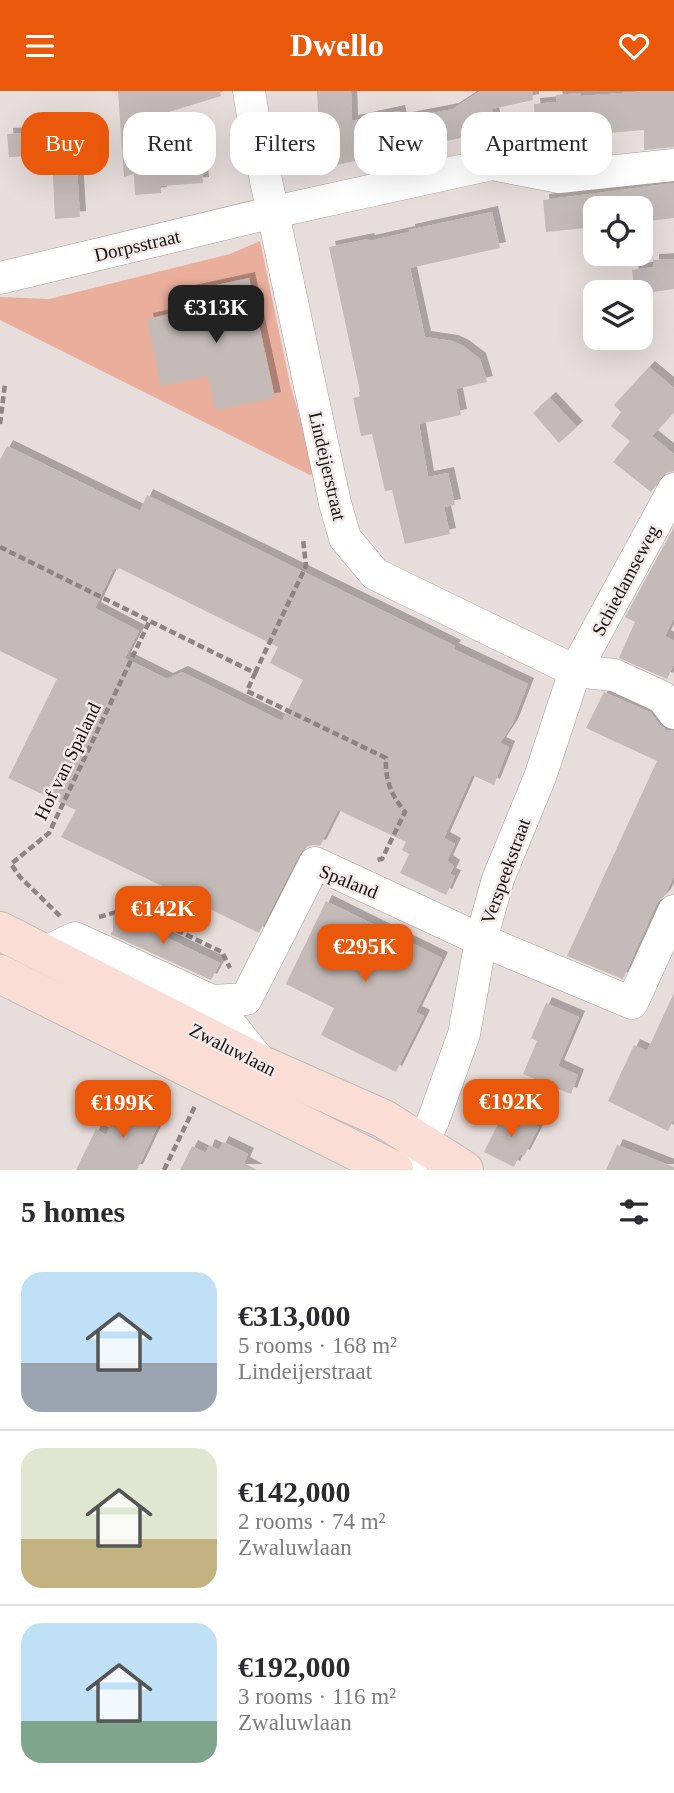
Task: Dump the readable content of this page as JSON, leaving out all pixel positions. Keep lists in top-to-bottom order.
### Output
{
  "streets": {
    "main road": ["Zwaluwlaan"],
    "street": [
      "Dorpsstraat",
      "Lindeijerstraat",
      "Schiedamseweg",
      "Verspeekstraat",
      "Spaland"
    ],
    "path": ["Hof van Spaland"]
  },
  "crossings": [
    ["Dorpsstraat", "Lindeijerstraat"],
    ["Lindeijerstraat", "Schiedamseweg"],
    ["Lindeijerstraat", "Verspeekstraat"],
    ["Schiedamseweg", "Verspeekstraat"],
    ["Hof van Spaland", "Zwaluwlaan"],
    ["Verspeekstraat", "Spaland"]
  ],
  "page": {
    "header": "Dwello",
    "chip": [
      "Buy",
      "Rent",
      "Filters",
      "New",
      "Apartment"
    ],
    "price": [
      "€313K",
      "€142K",
      "€295K",
      "€192K",
      "€199K"
    ],
    "heading": "5 homes",
    "list": [
      {
        "name": "€313,000",
        "note": "5 rooms · 168 m² · Lindeijerstraat"
      },
      {
        "name": "€142,000",
        "note": "2 rooms · 74 m² · Zwaluwlaan"
      },
      {
        "name": "€192,000",
        "note": "3 rooms · 116 m² · Zwaluwlaan"
      }
    ]
  }
}
